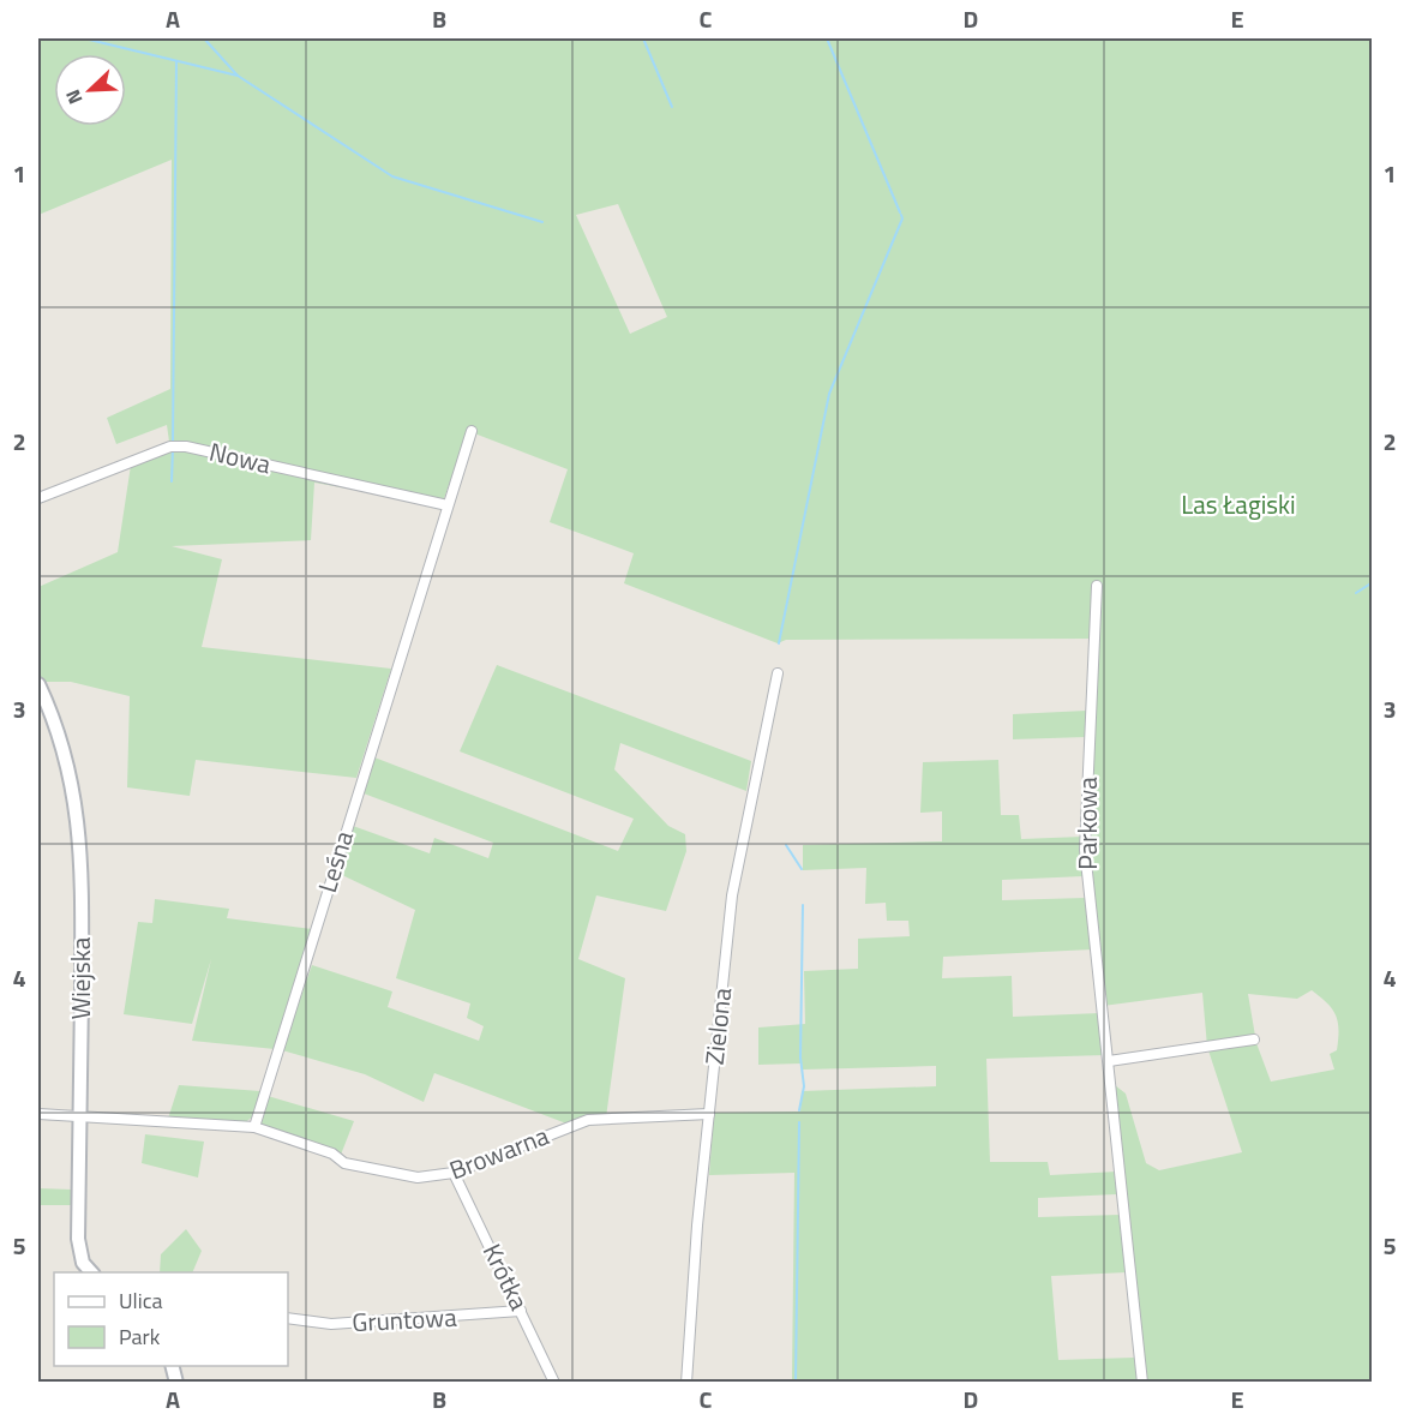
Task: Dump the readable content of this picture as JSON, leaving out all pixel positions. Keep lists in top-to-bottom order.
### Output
{
  "streets": {
    "street": [
      "Nowa",
      "Parkowa",
      "Leśna",
      "Wiejska",
      "Zielona",
      "Browarna",
      "Krótka",
      "Gruntowa"
    ]
  },
  "crossings": [
    ["Nowa", "Leśna"],
    ["Leśna", "Browarna"],
    ["Zielona", "Browarna"],
    ["Browarna", "Krótka"],
    ["Krótka", "Gruntowa"]
  ],
  "parks": ["Las Łagiski"],
  "legend": ["Ulica", "Park"],
  "north": "bottom left",
  "grid": {
    "columns": [
      "A",
      "B",
      "C",
      "D",
      "E"
    ],
    "rows": [
      "1",
      "2",
      "3",
      "4",
      "5"
    ]
  }
}
